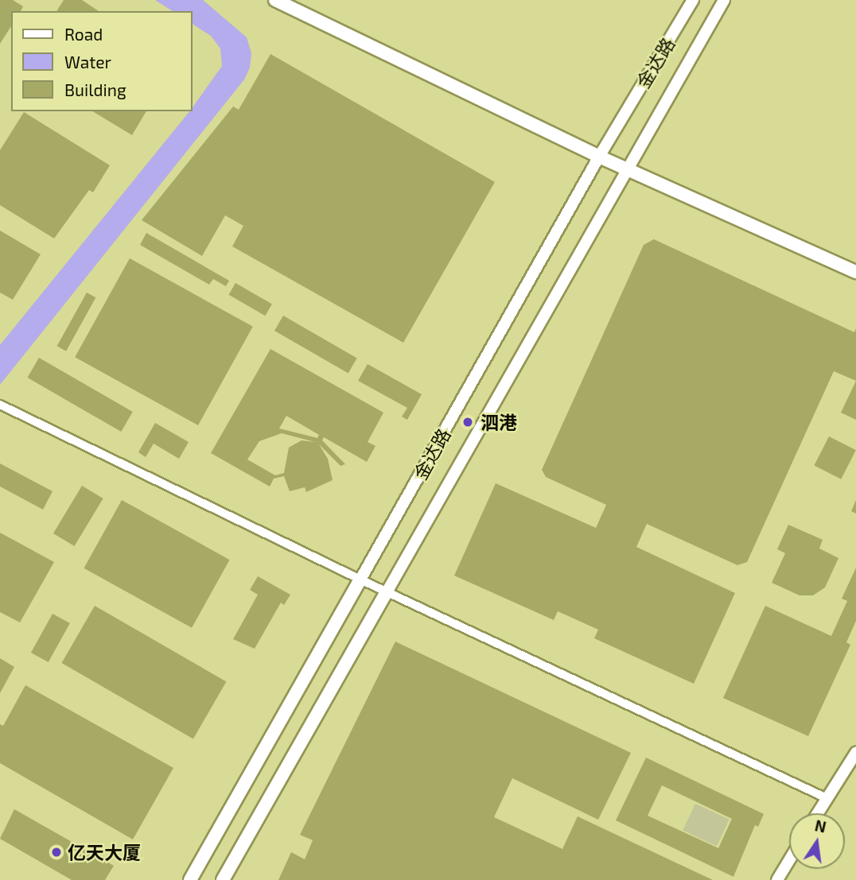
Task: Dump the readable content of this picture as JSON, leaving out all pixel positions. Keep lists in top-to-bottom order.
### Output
{
  "streets": {
    "main road": ["金达路"]
  },
  "places": ["泗港", "亿天大厦"],
  "legend": ["Road", "Water", "Building"],
  "north": "top"
}
